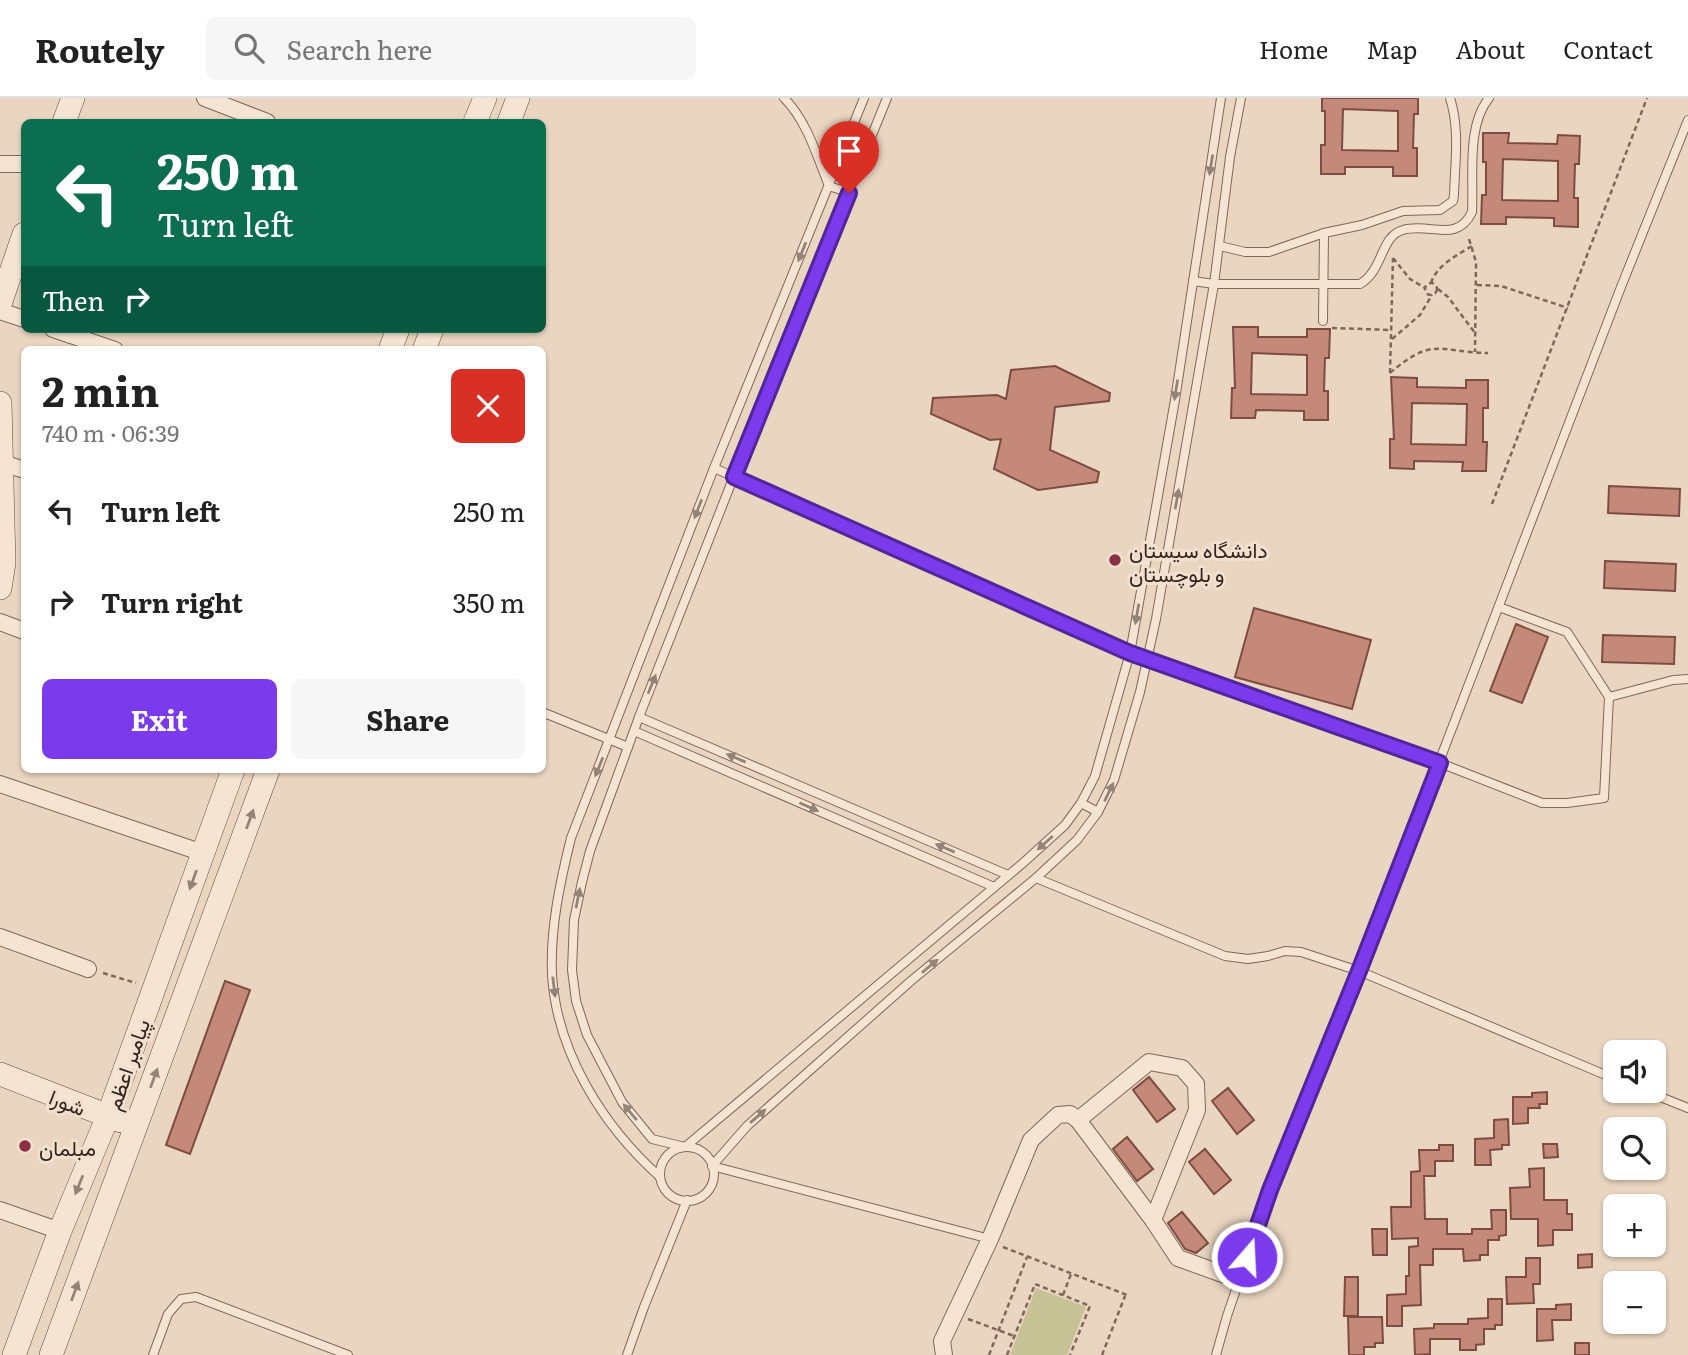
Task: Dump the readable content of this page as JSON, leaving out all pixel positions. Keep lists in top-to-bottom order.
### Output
{
  "streets": {
    "main road": ["پیامبر اعظم", "شورا"]
  },
  "crossings": [
    ["پیامبر اعظم", "شورا"]
  ],
  "places": ["دانشگاه سیستان و بلوچستان", "مبلمان"],
  "page": {
    "header": "Routely",
    "search": "Search here",
    "nav": [
      "Home",
      "Map",
      "About",
      "Contact"
    ],
    "turn": ["250 m", "Turn left"],
    "then": "Then",
    "heading": ["2 min", "740 m · 06:39"],
    "list": [
      {
        "name": "Turn left",
        "value": "250 m"
      },
      {
        "name": "Turn right",
        "value": "350 m"
      }
    ],
    "buttons": ["Exit", "Share"],
    "map_buttons": ["+", "−"]
  }
}
